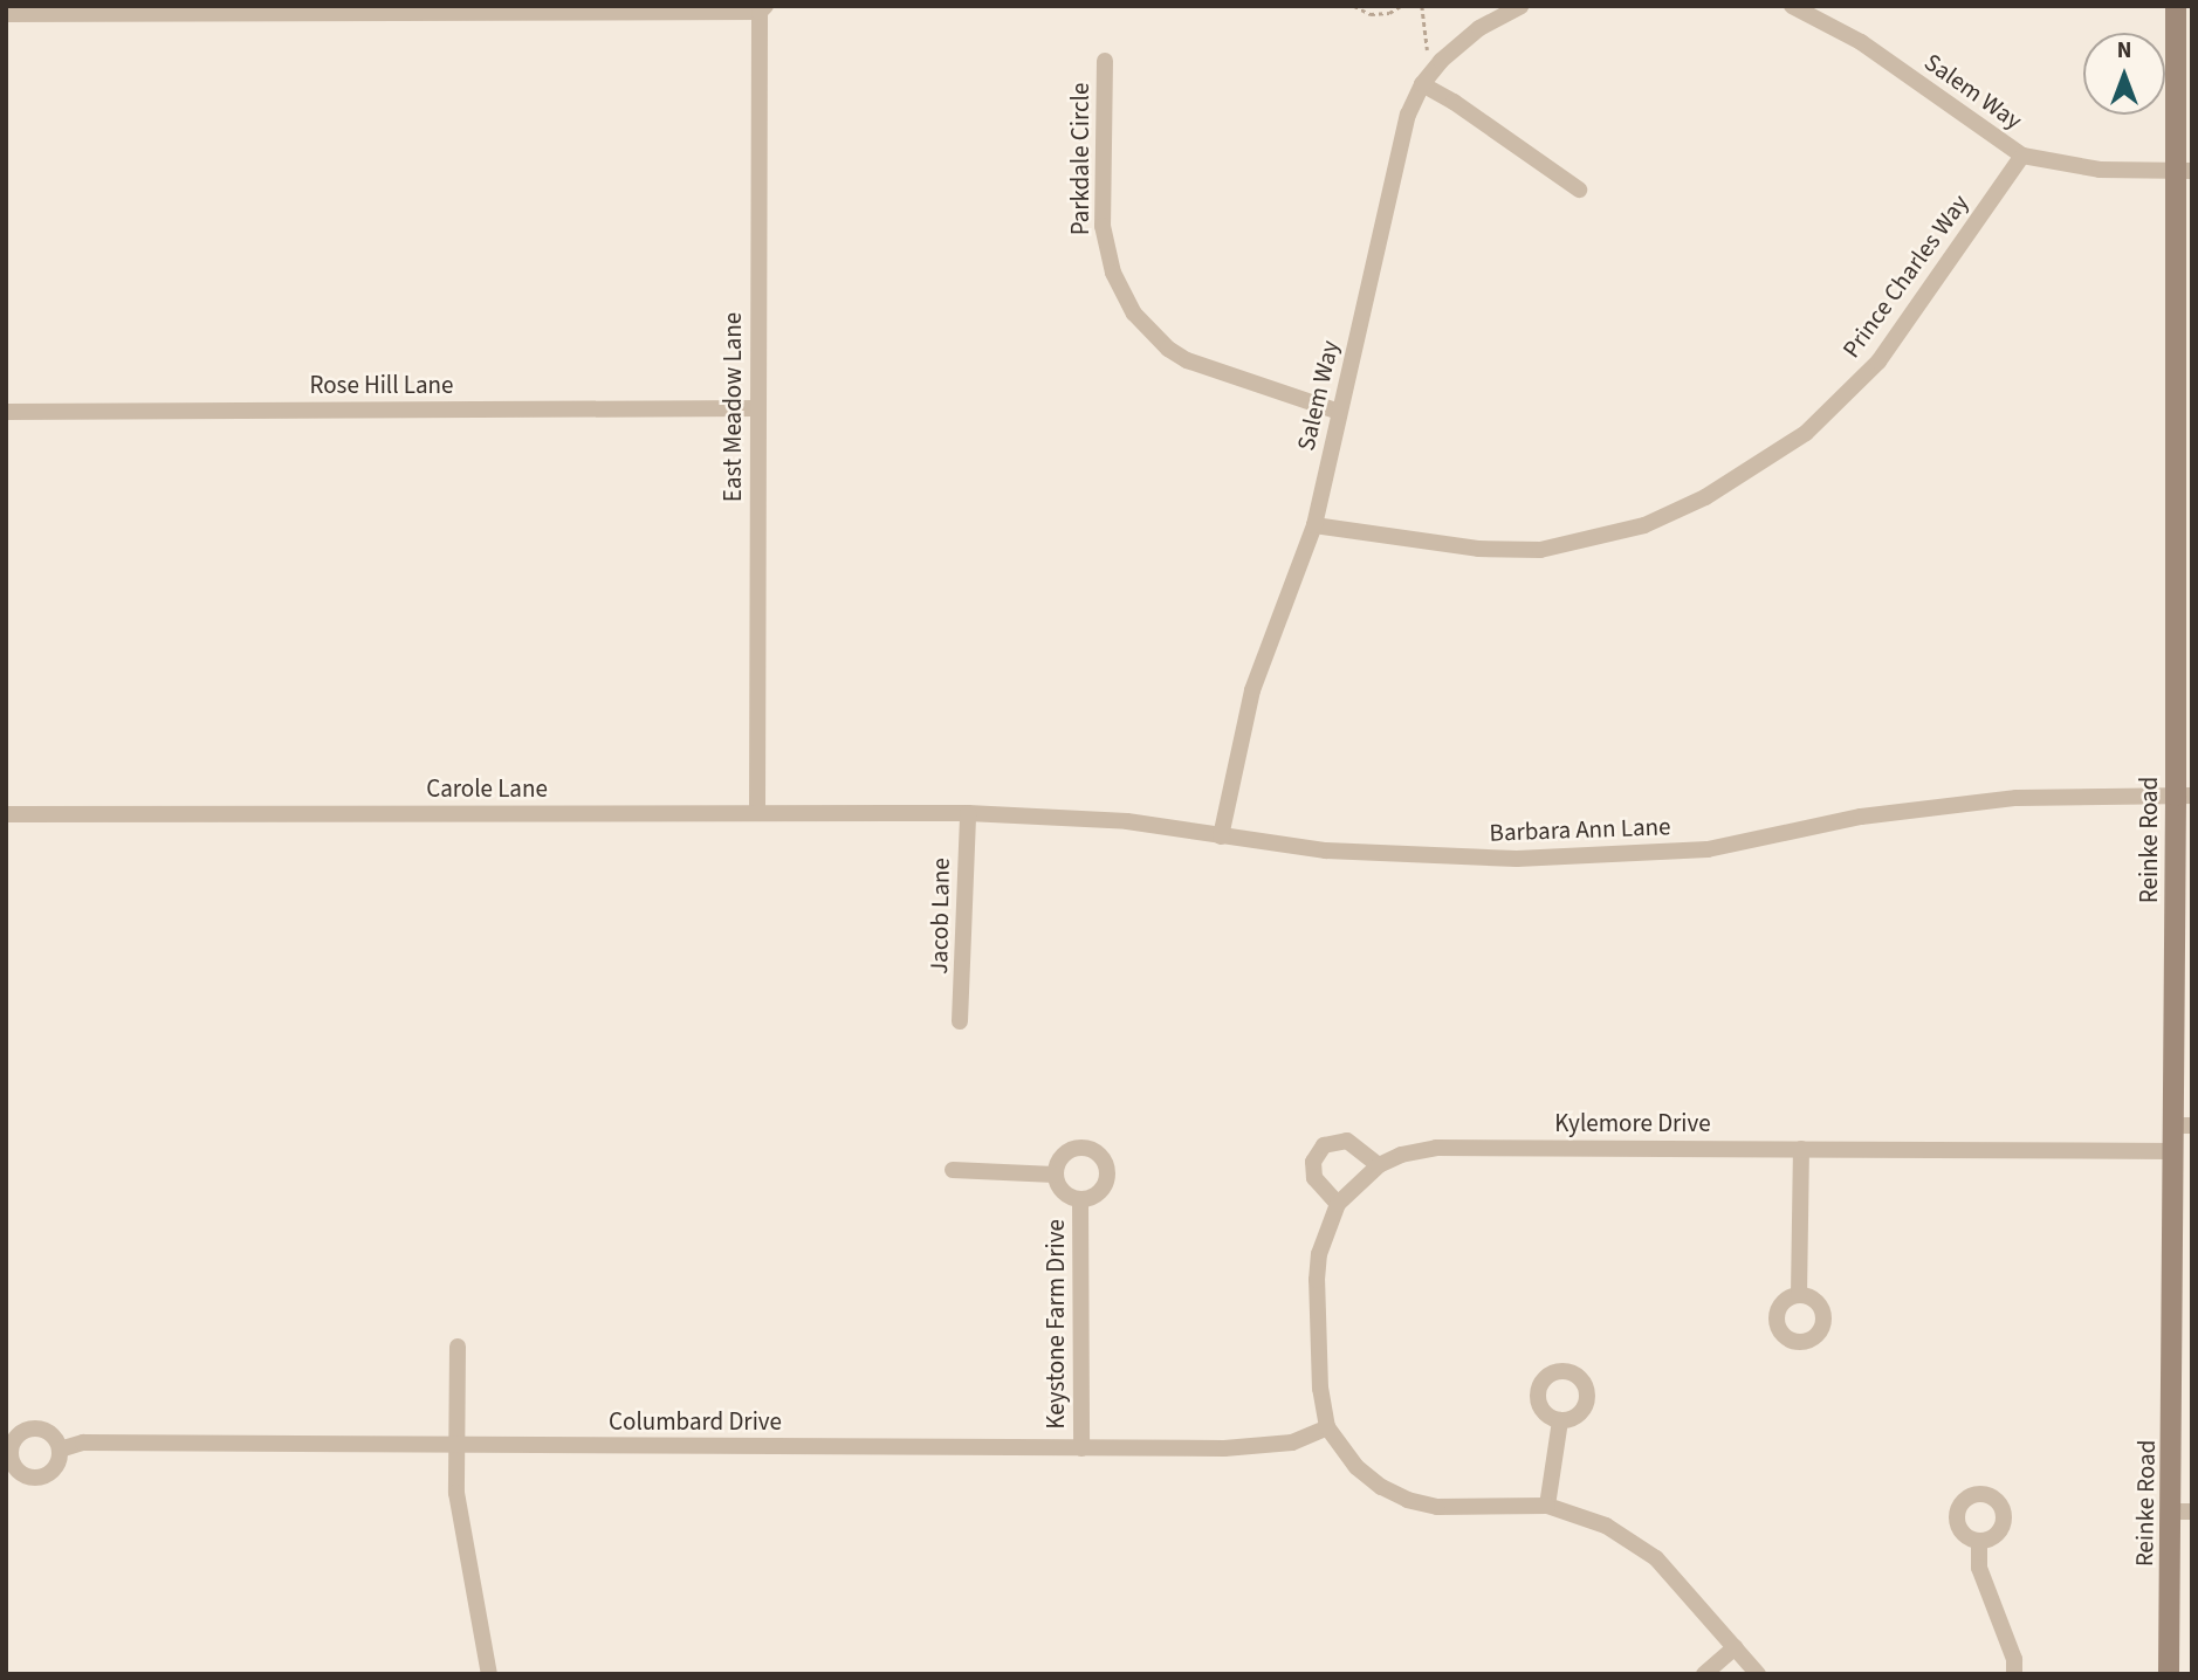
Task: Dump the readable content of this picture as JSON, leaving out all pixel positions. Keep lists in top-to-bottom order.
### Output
{
  "streets": {
    "street": [
      "Salem Way",
      "Parkdale Circle",
      "Prince Charles Way",
      "Rose Hill Lane",
      "East Meadow Lane",
      "Carole Lane",
      "Barbara Ann Lane",
      "Reinke Road",
      "Jacob Lane",
      "Kylemore Drive",
      "Keystone Farm Drive",
      "Columbard Drive"
    ]
  },
  "crossings": [
    ["Salem Way", "Parkdale Circle"],
    ["Salem Way", "Prince Charles Way"],
    ["Salem Way", "Barbara Ann Lane"],
    ["Salem Way", "Reinke Road"],
    ["Rose Hill Lane", "East Meadow Lane"],
    ["East Meadow Lane", "Carole Lane"],
    ["Carole Lane", "Barbara Ann Lane"],
    ["Carole Lane", "Jacob Lane"],
    ["Barbara Ann Lane", "Reinke Road"],
    ["Barbara Ann Lane", "Jacob Lane"],
    ["Reinke Road", "Kylemore Drive"],
    ["Kylemore Drive", "Columbard Drive"],
    ["Keystone Farm Drive", "Columbard Drive"]
  ],
  "north": "top"
}
